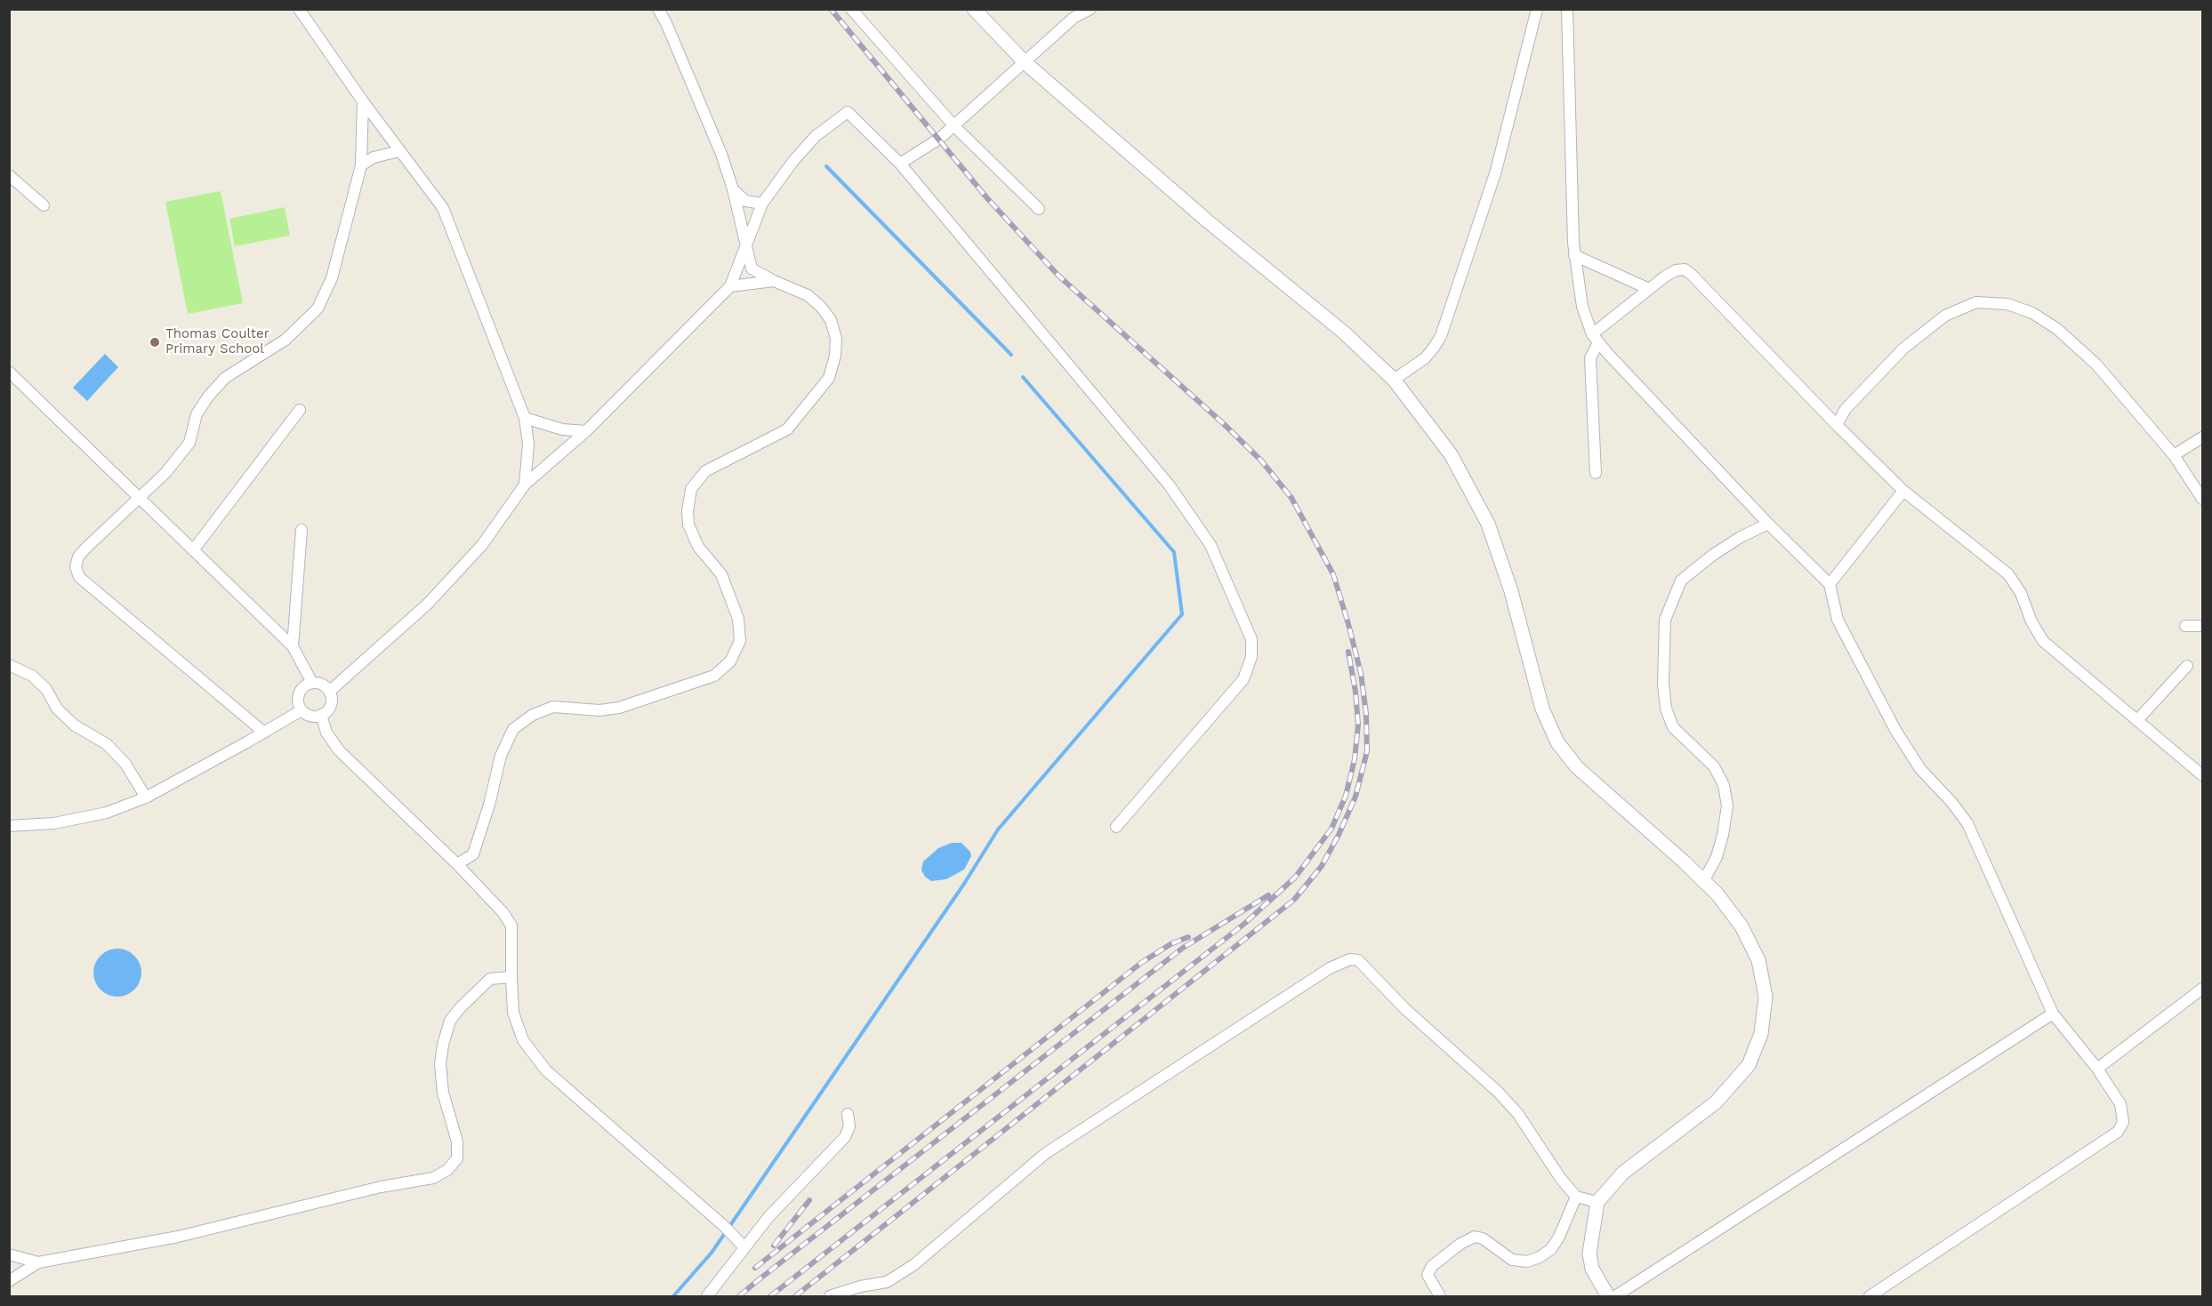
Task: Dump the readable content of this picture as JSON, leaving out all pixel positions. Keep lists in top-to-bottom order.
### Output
{
  "places": ["Thomas Coulter Primary School"]
}
